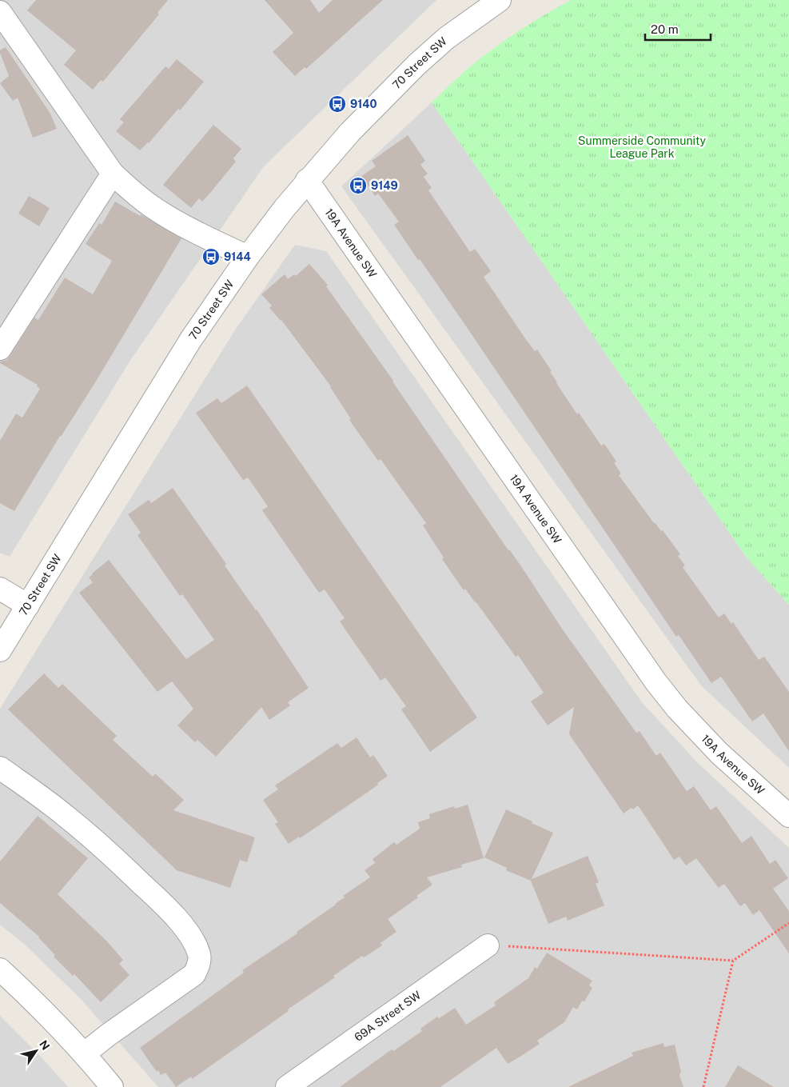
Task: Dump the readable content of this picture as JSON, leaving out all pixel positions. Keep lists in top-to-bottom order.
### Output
{
  "streets": {
    "street": ["70 Street SW", "19A Avenue SW", "69A Street SW"]
  },
  "crossings": [
    ["70 Street SW", "19A Avenue SW"]
  ],
  "parks": ["Summerside Community League Park"],
  "places": {
    "bus stop": ["9140", "9149", "9144"]
  },
  "scale_bar": "20 m",
  "north": "top right"
}
